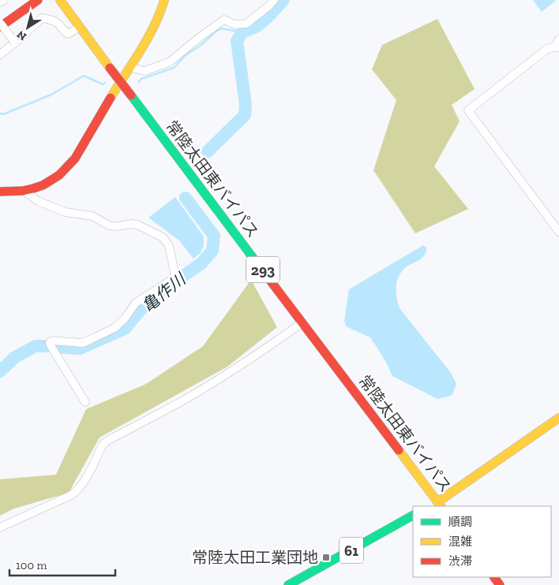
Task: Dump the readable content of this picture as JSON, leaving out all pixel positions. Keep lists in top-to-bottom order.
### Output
{
  "streets": {
    "main road": ["常陸太田東バイパス", "293", "61"]
  },
  "water": ["亀作川"],
  "places": {
    "transit": ["常陸太田工業団地"]
  },
  "legend": ["順調", "混雑", "渋滞"],
  "scale_bar": "100 m",
  "north": "bottom left"
}
